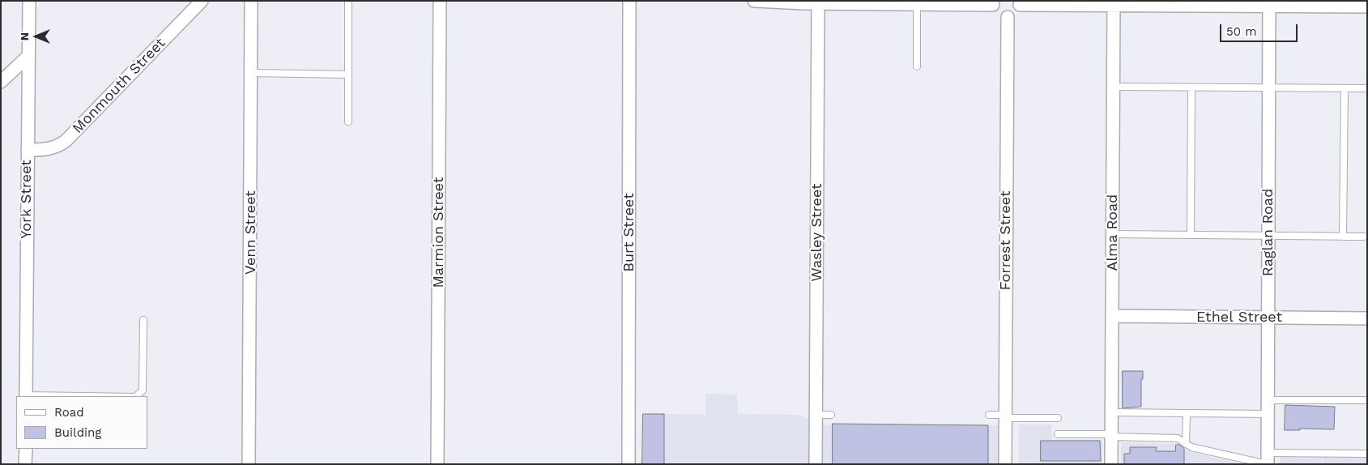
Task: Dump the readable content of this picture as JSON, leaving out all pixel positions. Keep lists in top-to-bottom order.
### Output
{
  "streets": {
    "street": [
      "Monmouth Street",
      "York Street",
      "Venn Street",
      "Marmion Street",
      "Burt Street",
      "Wasley Street",
      "Alma Road",
      "Raglan Road",
      "Forrest Street",
      "Ethel Street"
    ]
  },
  "crossings": [
    ["Monmouth Street", "York Street"],
    ["Alma Road", "Ethel Street"],
    ["Raglan Road", "Ethel Street"]
  ],
  "legend": ["Road", "Building"],
  "scale_bar": "50 m",
  "north": "left"
}
